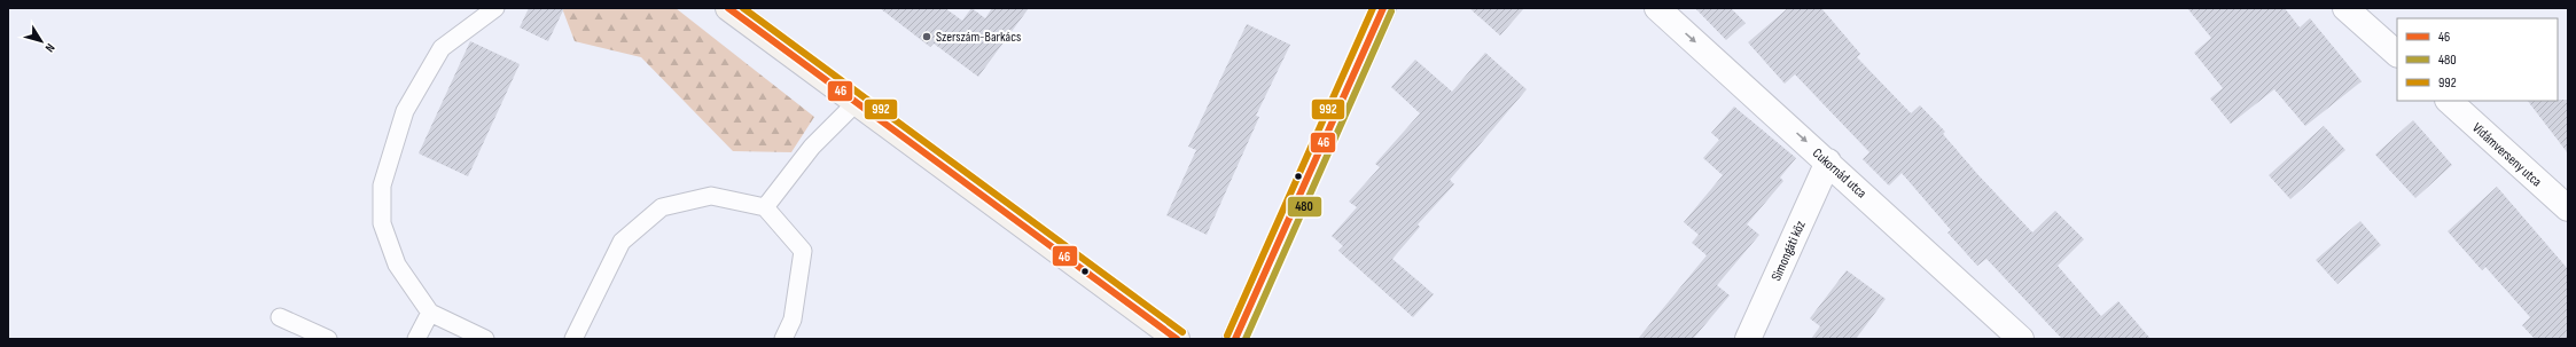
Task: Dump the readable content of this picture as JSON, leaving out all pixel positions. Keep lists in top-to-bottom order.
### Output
{
  "streets": {
    "street": ["Vidámverseny utca", "Cukornád utca", "Simongáti köz"]
  },
  "crossings": [
    ["Cukornád utca", "Simongáti köz"]
  ],
  "one_way": ["Cukornád utca"],
  "places": ["Szerszám-Barkács"],
  "lines": ["transit line 46", "transit line 992", "transit line 480"],
  "legend": ["46", "480", "992"],
  "north": "bottom right"
}
